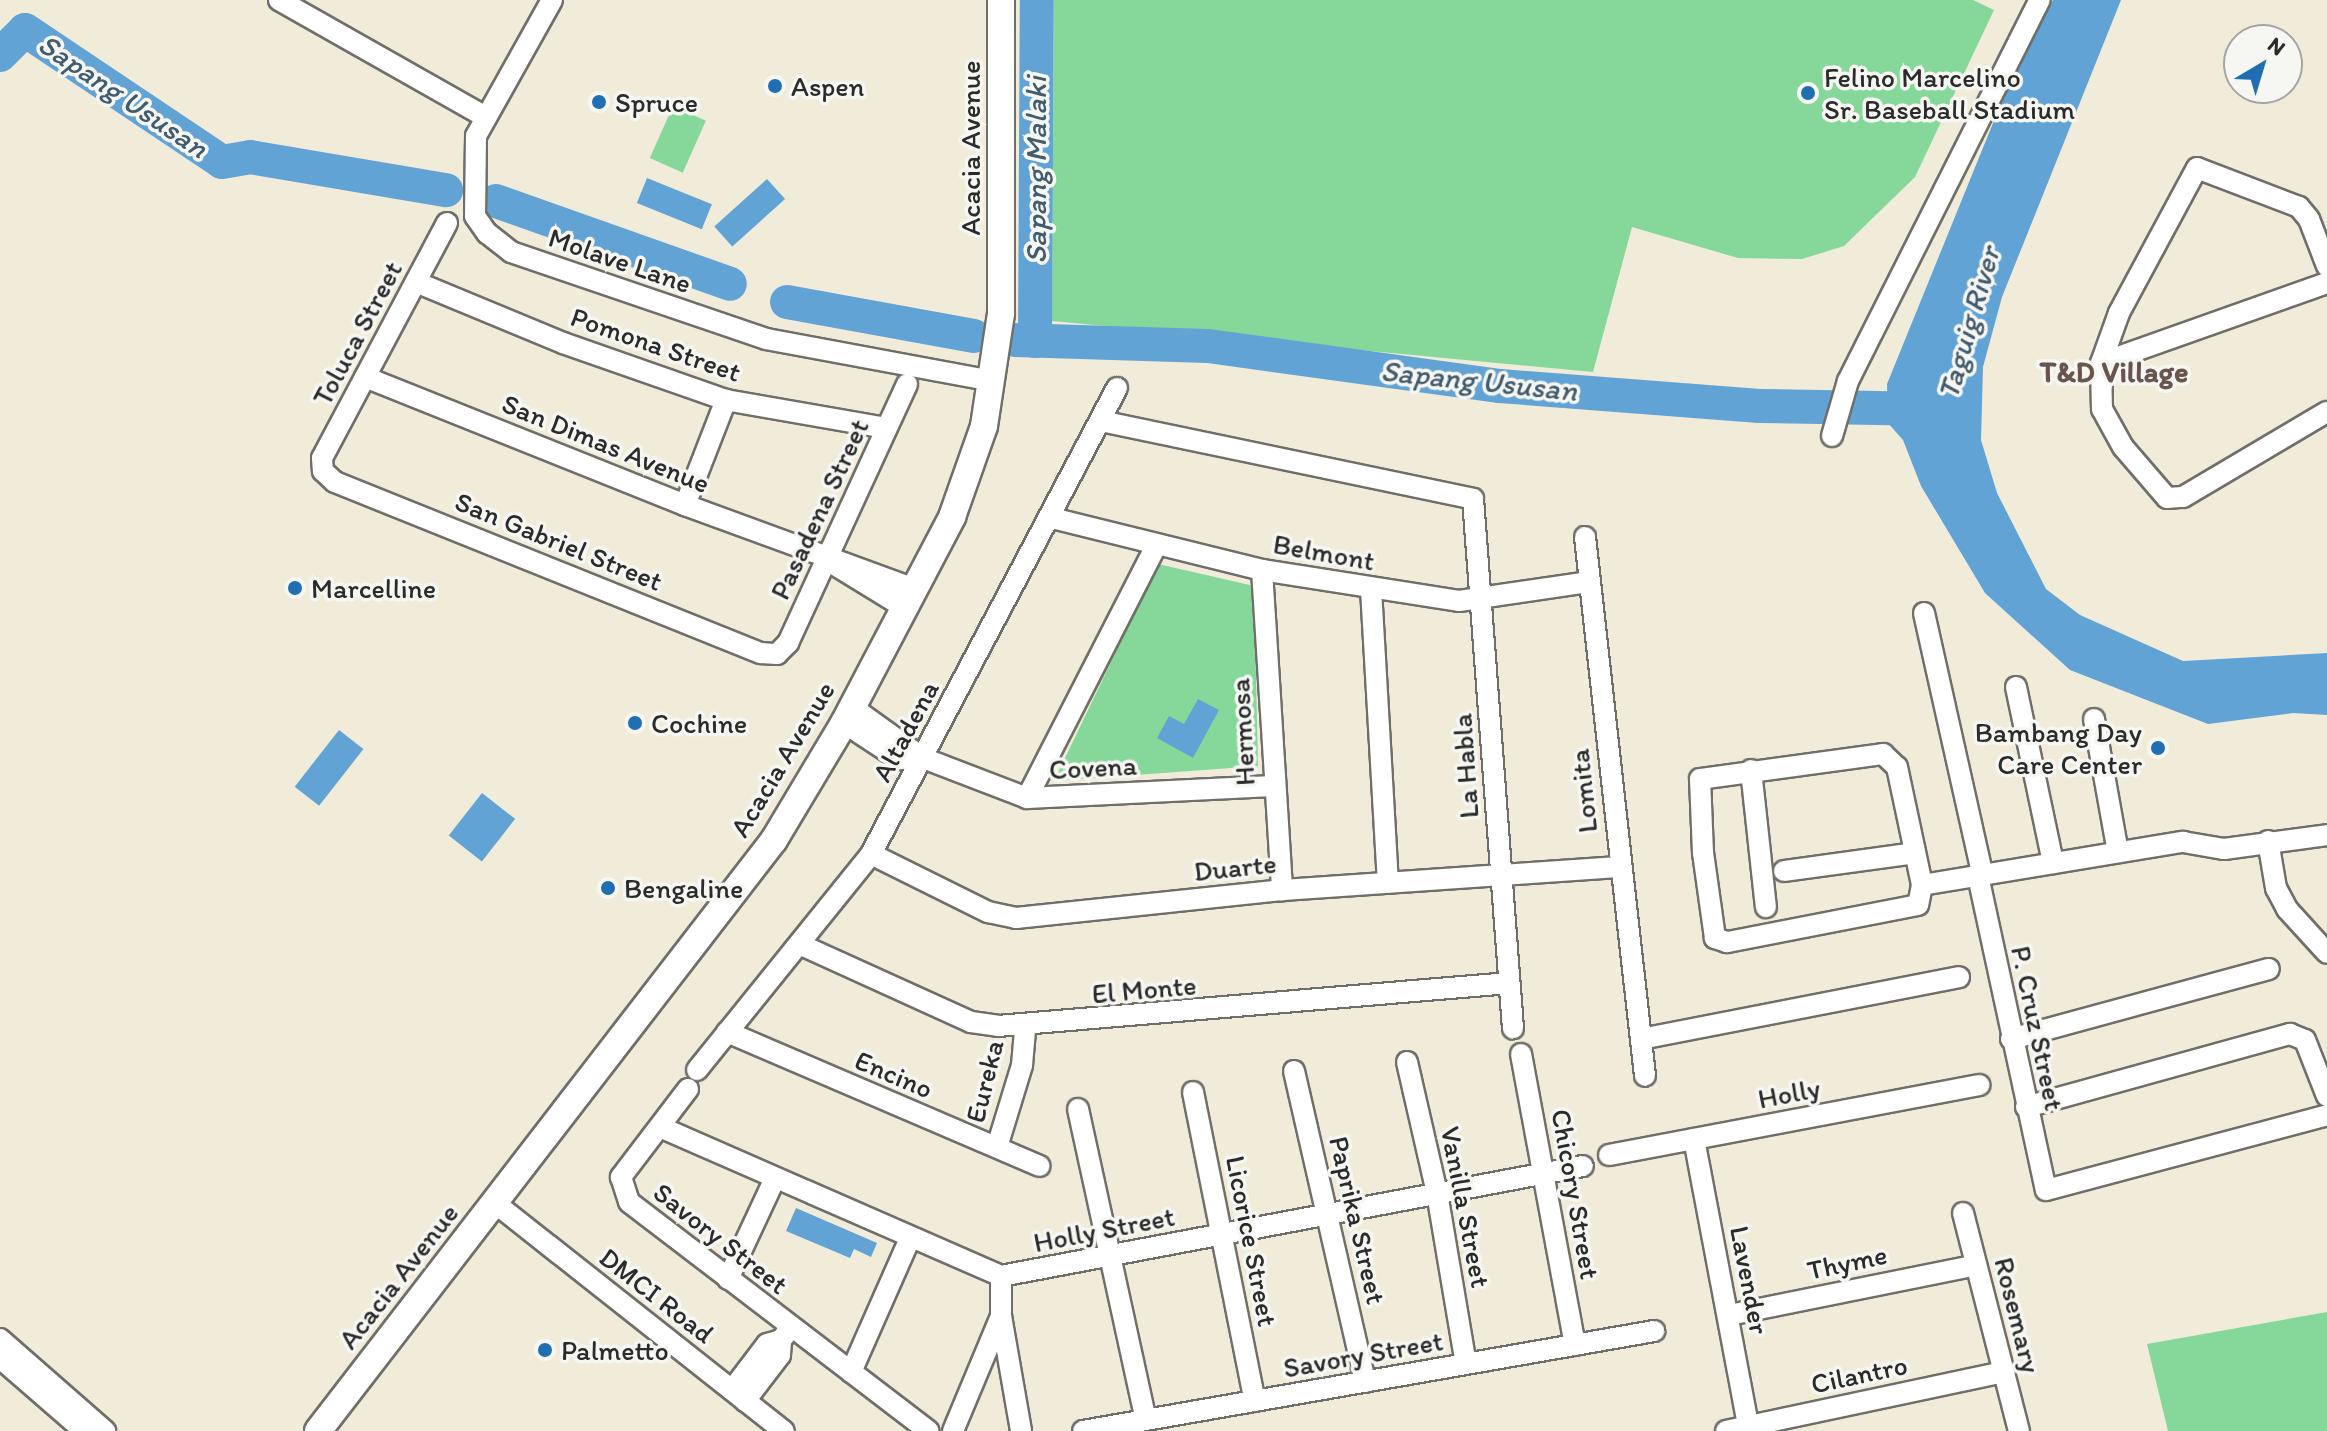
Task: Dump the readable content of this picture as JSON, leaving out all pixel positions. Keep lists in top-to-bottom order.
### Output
{
  "streets": {
    "street": [
      "Acacia Avenue",
      "Molave Lane",
      "Toluca Street",
      "Pomona Street",
      "San Dimas Avenue",
      "Pasadena Street",
      "San Gabriel Street",
      "Belmont",
      "Altadena",
      "Hermosa",
      "La Habla",
      "Covena",
      "Lomita",
      "Duarte",
      "El Monte",
      "P. Cruz Street",
      "Encino",
      "Eureka",
      "Holly",
      "Chicory Street",
      "Vanilla Street",
      "Paprika Street",
      "Holly Street",
      "Savory Street",
      "Licorice Street",
      "Thyme",
      "Lavender",
      "DMCI Road",
      "Rosemary",
      "Cilantro"
    ]
  },
  "crossings": [
    ["Acacia Avenue", "Molave Lane"],
    ["Acacia Avenue", "San Dimas Avenue"],
    ["Acacia Avenue", "Covena"],
    ["Acacia Avenue", "DMCI Road"],
    ["Toluca Street", "Pomona Street"],
    ["Toluca Street", "San Dimas Avenue"],
    ["Toluca Street", "San Gabriel Street"],
    ["Pomona Street", "Pasadena Street"],
    ["San Dimas Avenue", "Pasadena Street"],
    ["Pasadena Street", "San Gabriel Street"],
    ["Belmont", "Altadena"],
    ["Belmont", "Hermosa"],
    ["Belmont", "La Habla"],
    ["Belmont", "Lomita"],
    ["Altadena", "La Habla"],
    ["Altadena", "Covena"],
    ["Altadena", "Duarte"],
    ["Altadena", "El Monte"],
    ["Altadena", "Encino"],
    ["Hermosa", "Covena"],
    ["Hermosa", "Duarte"],
    ["La Habla", "Duarte"],
    ["La Habla", "El Monte"],
    ["Lomita", "Duarte"],
    ["El Monte", "Eureka"],
    ["Encino", "Eureka"],
    ["Holly", "Lavender"],
    ["Chicory Street", "Holly Street"],
    ["Chicory Street", "Savory Street"],
    ["Vanilla Street", "Holly Street"],
    ["Vanilla Street", "Savory Street"],
    ["Paprika Street", "Holly Street"],
    ["Paprika Street", "Savory Street"],
    ["Holly Street", "Savory Street"],
    ["Holly Street", "Licorice Street"],
    ["Savory Street", "Licorice Street"],
    ["Savory Street", "DMCI Road"],
    ["Thyme", "Lavender"],
    ["Thyme", "Rosemary"],
    ["Lavender", "Cilantro"],
    ["Rosemary", "Cilantro"]
  ],
  "districts": ["T&D Village"],
  "water": ["Sapang Ususan", "Sapang Malaki", "Taguig River"],
  "places": [
    "Aspen",
    "Felino Marcelino Sr. Baseball Stadium",
    "Spruce",
    "Marcelline",
    "Cochine",
    "Bambang Day Care Center",
    "Bengaline",
    "Palmetto"
  ],
  "north": "top right"
}
